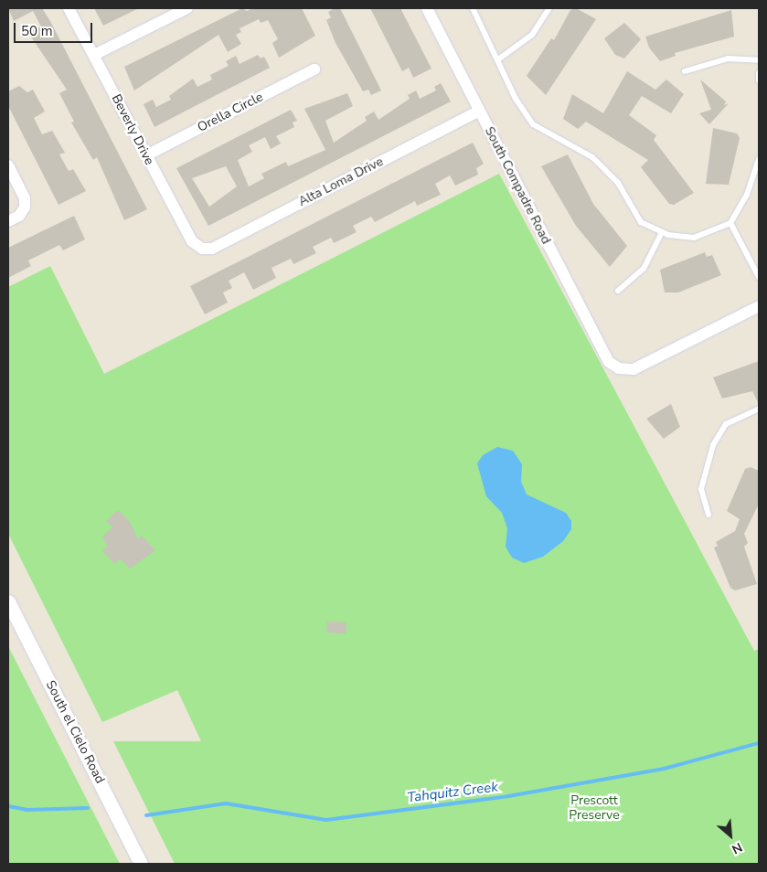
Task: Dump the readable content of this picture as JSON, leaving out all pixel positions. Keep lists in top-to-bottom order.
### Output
{
  "streets": {
    "street": [
      "Orella Circle",
      "Beverly Drive",
      "Alta Loma Drive",
      "South Compadre Road",
      "South el Cielo Road"
    ]
  },
  "crossings": [
    ["Orella Circle", "Beverly Drive"],
    ["Beverly Drive", "Alta Loma Drive"],
    ["Alta Loma Drive", "South Compadre Road"]
  ],
  "water": ["Tahquitz Creek"],
  "parks": ["Prescott Preserve"],
  "scale_bar": "50 m",
  "north": "bottom right"
}
